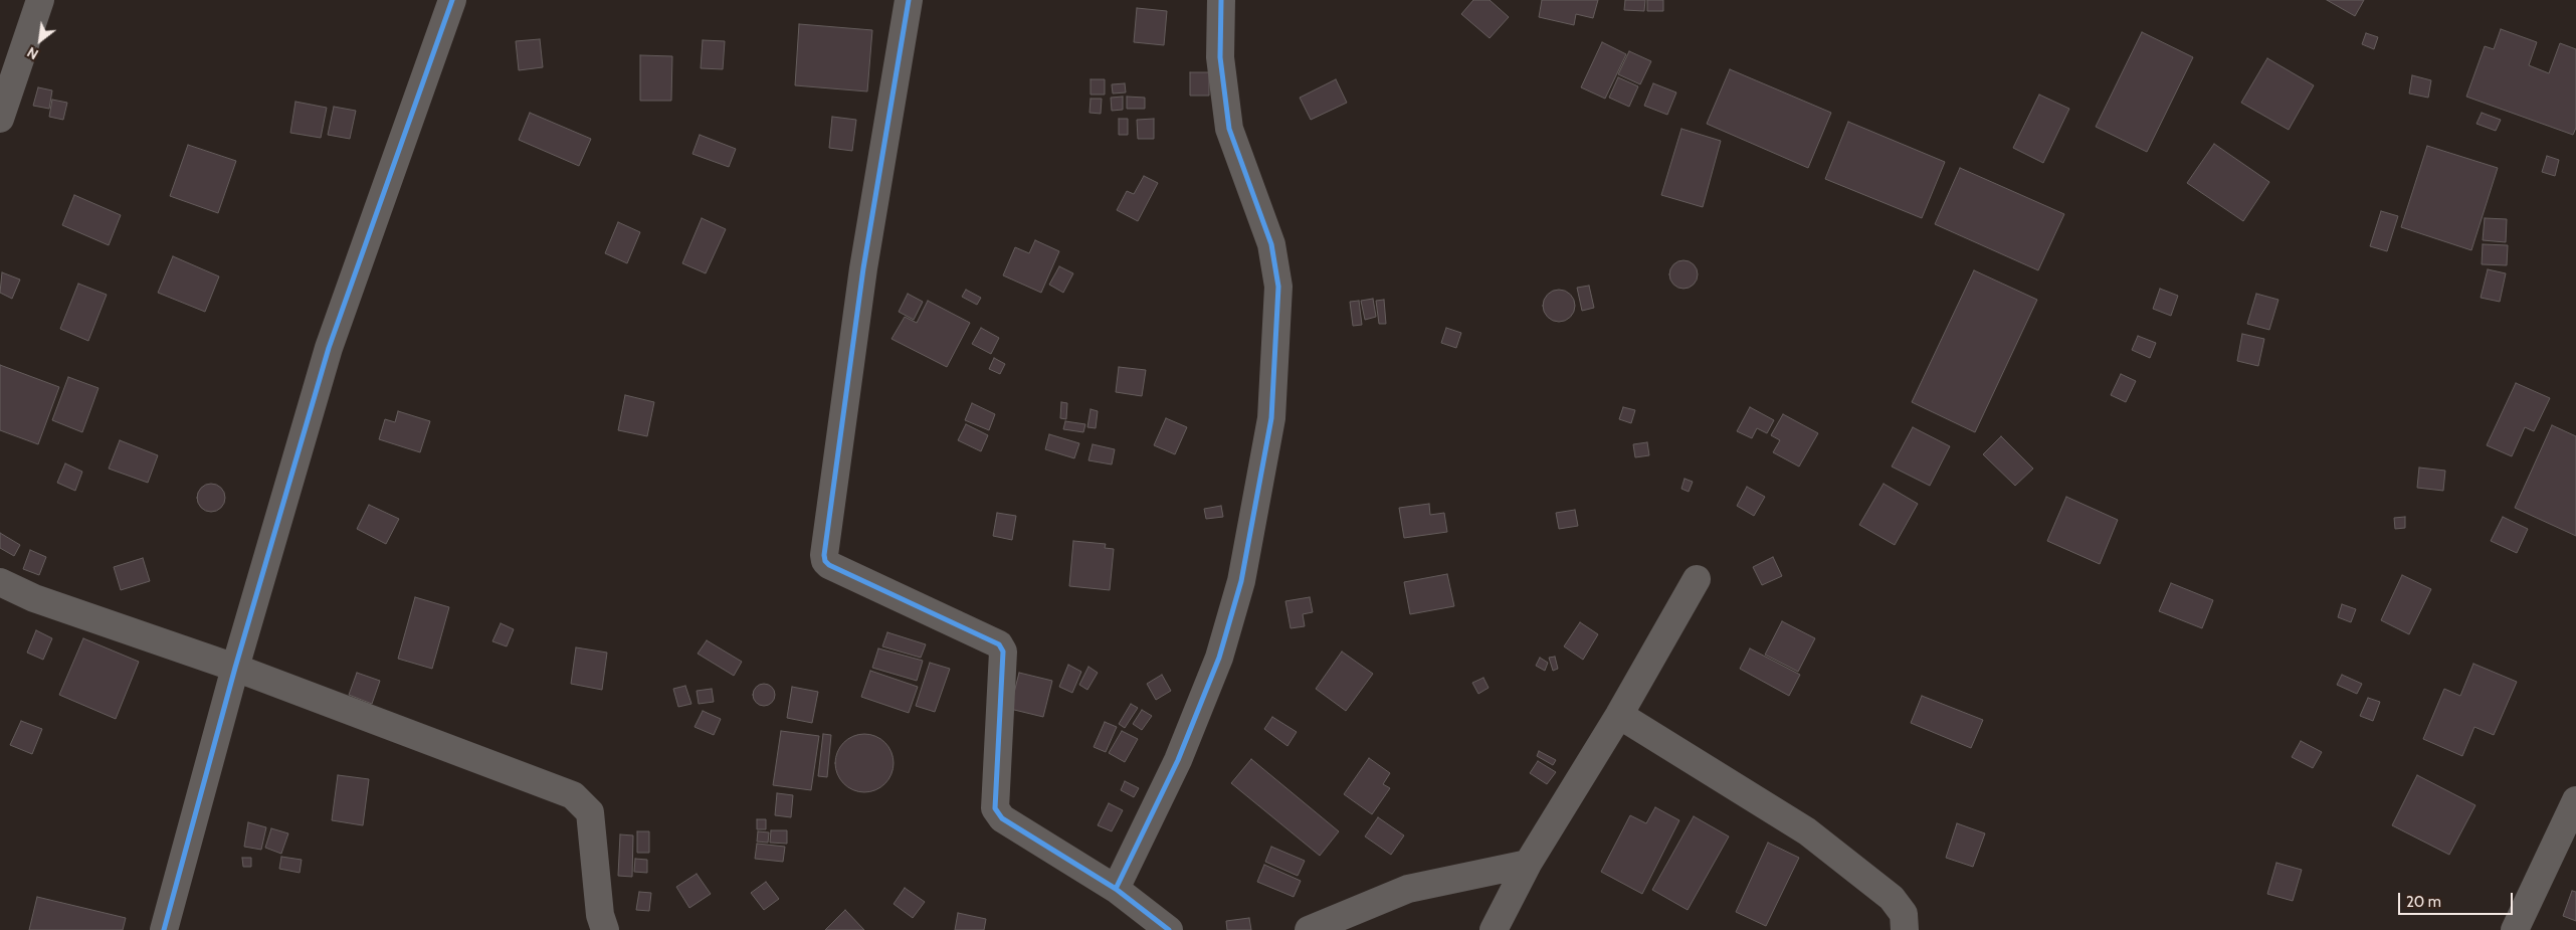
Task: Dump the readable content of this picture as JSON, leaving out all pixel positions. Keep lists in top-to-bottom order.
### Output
{
  "scale_bar": "20 m",
  "north": "bottom left"
}
